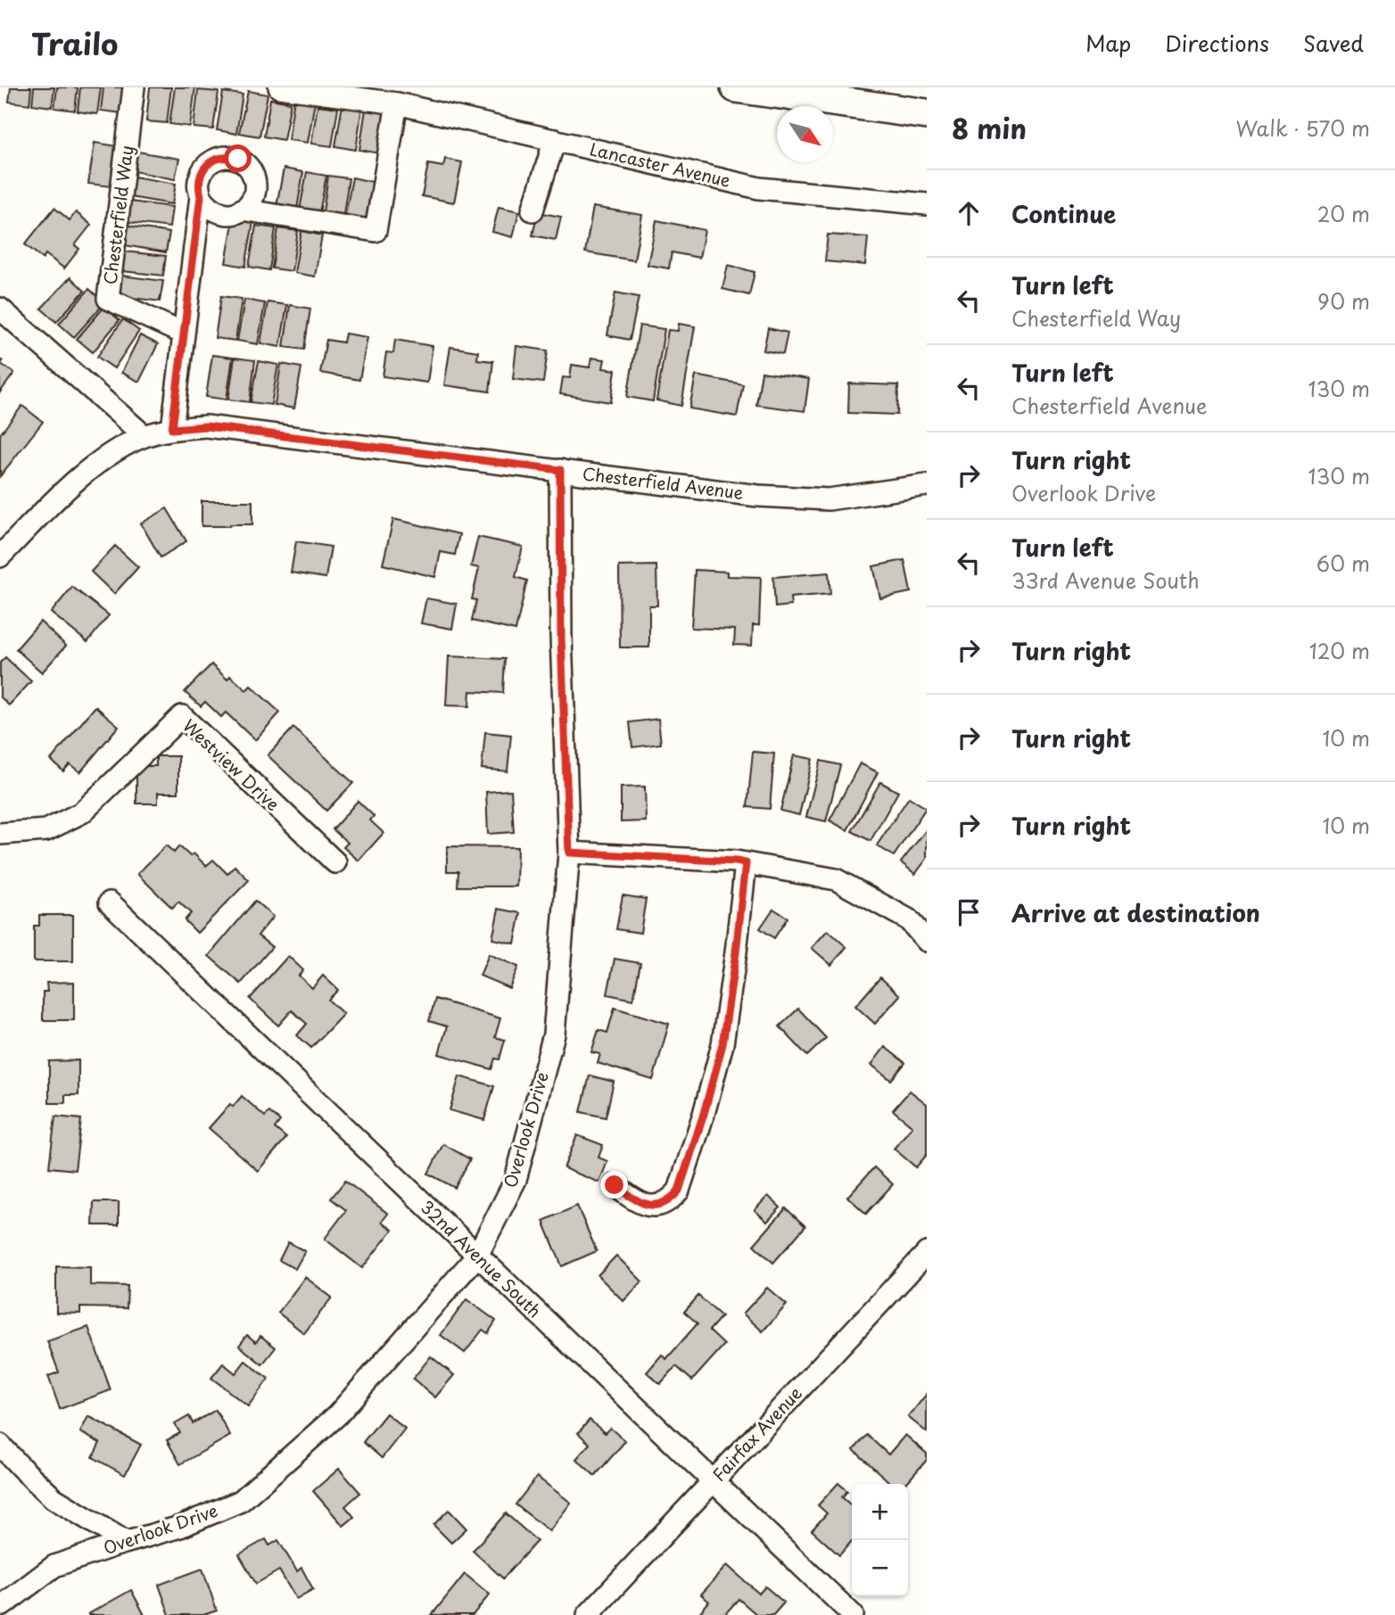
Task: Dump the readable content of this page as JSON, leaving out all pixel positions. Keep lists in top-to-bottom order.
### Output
{
  "streets": {
    "street": [
      "Lancaster Avenue",
      "Chesterfield Way",
      "Chesterfield Avenue",
      "Westview Drive",
      "Overlook Drive",
      "32nd Avenue South",
      "Fairfax Avenue"
    ]
  },
  "crossings": [
    ["Chesterfield Avenue", "Overlook Drive"],
    ["Overlook Drive", "32nd Avenue South"],
    ["32nd Avenue South", "Fairfax Avenue"]
  ],
  "north": "bottom right",
  "page": {
    "header": "Trailo",
    "nav": ["Map", "Directions", "Saved"],
    "heading": ["8 min", "Walk · 570 m"],
    "list": [
      ["Continue", "20 m"],
      ["Turn left", "Chesterfield Way", "90 m"],
      ["Turn left", "Chesterfield Avenue", "130 m"],
      ["Turn right", "Overlook Drive", "130 m"],
      ["Turn left", "33rd Avenue South", "60 m"],
      ["Turn right", "120 m"],
      ["Turn right", "10 m"],
      ["Turn right", "10 m"],
      "Arrive at destination"
    ],
    "map_buttons": ["+", "−"]
  }
}
